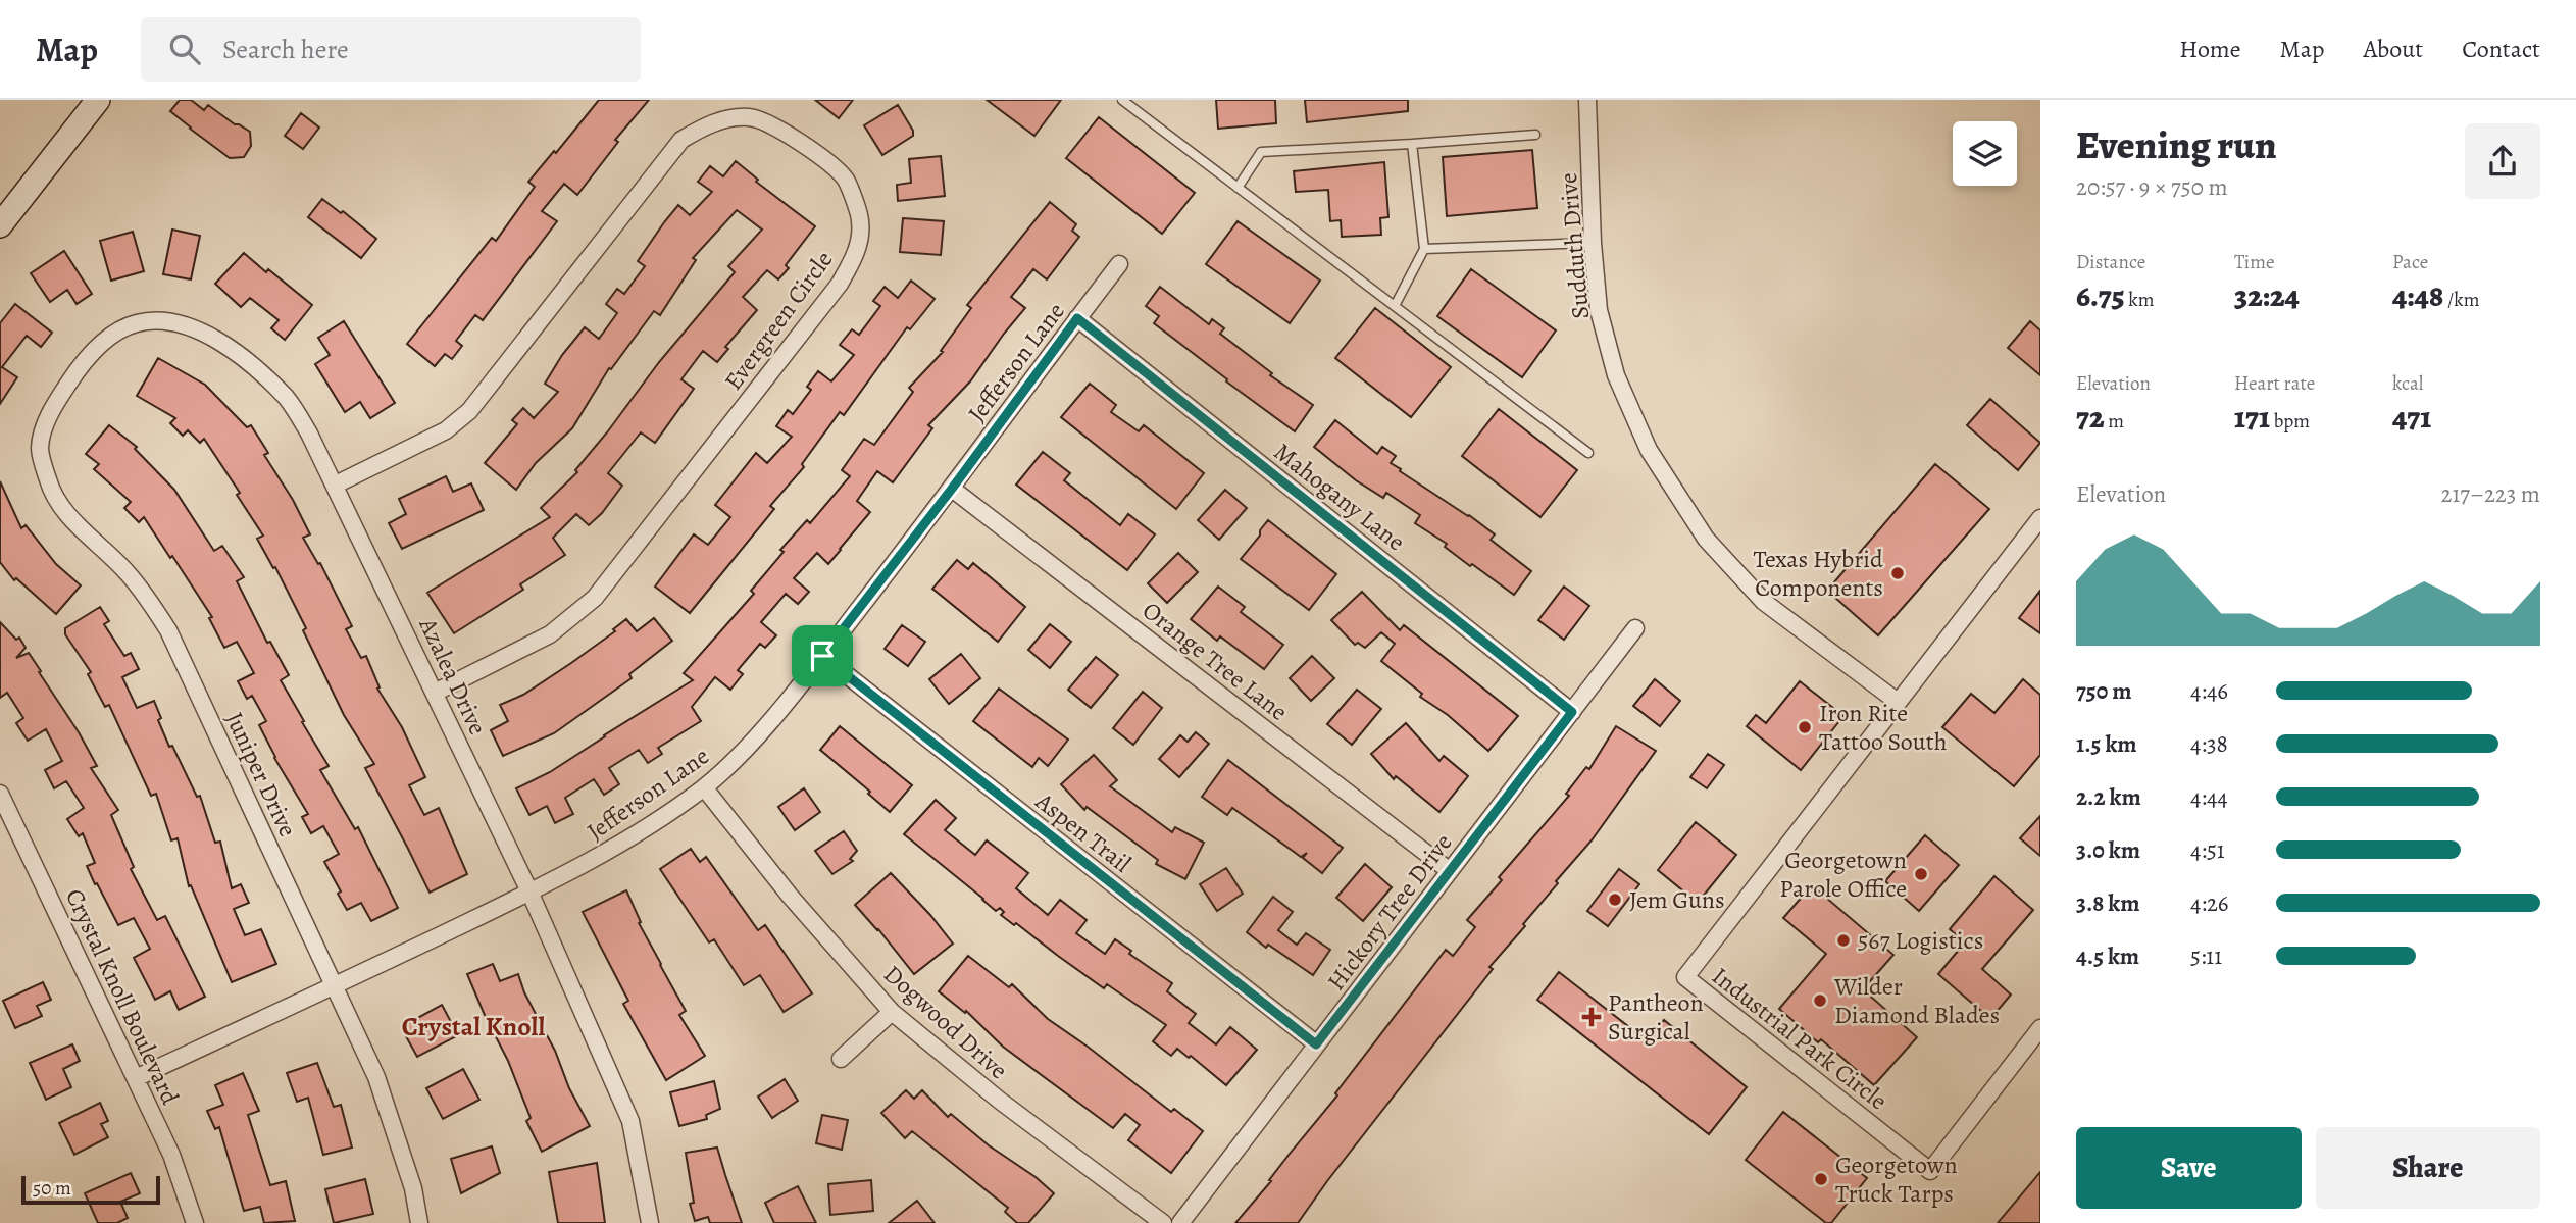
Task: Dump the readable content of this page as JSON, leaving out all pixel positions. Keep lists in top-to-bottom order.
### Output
{
  "streets": {
    "street": [
      "Sudduth Drive",
      "Evergreen Circle",
      "Jefferson Lane",
      "Mahogany Lane",
      "Orange Tree Lane",
      "Azalea Drive",
      "Juniper Drive",
      "Aspen Trail",
      "Hickory Tree Drive",
      "Crystal Knoll Boulevard",
      "Dogwood Drive",
      "Industrial Park Circle"
    ]
  },
  "crossings": [
    ["Sudduth Drive", "Industrial Park Circle"],
    ["Evergreen Circle", "Azalea Drive"],
    ["Jefferson Lane", "Mahogany Lane"],
    ["Jefferson Lane", "Orange Tree Lane"],
    ["Jefferson Lane", "Azalea Drive"],
    ["Jefferson Lane", "Juniper Drive"],
    ["Jefferson Lane", "Aspen Trail"],
    ["Jefferson Lane", "Crystal Knoll Boulevard"],
    ["Jefferson Lane", "Dogwood Drive"],
    ["Mahogany Lane", "Hickory Tree Drive"],
    ["Orange Tree Lane", "Hickory Tree Drive"],
    ["Azalea Drive", "Juniper Drive"],
    ["Aspen Trail", "Hickory Tree Drive"]
  ],
  "districts": ["Crystal Knoll"],
  "places": {
    "other": [
      "Texas Hybrid Components",
      "Iron Rite Tattoo South",
      "Georgetown Parole Office",
      "Jem Guns",
      "567 Logistics",
      "Wilder Diamond Blades",
      "Georgetown Truck Tarps"
    ],
    "health": ["Pantheon Surgical"]
  },
  "scale_bar": "50 m",
  "page": {
    "header": "Map",
    "search": "Search here",
    "nav": [
      "Home",
      "Map",
      "About",
      "Contact"
    ],
    "heading": ["Evening run", "20:57 · 9 × 750 m"],
    "stats": [
      ["Distance", "6.75 km"],
      ["Time", "32:24"],
      ["Pace", "4:48 /km"],
      ["Elevation", "72 m"],
      ["Heart rate", "171 bpm"],
      ["kcal", "471"]
    ],
    "chart": ["Elevation", "217–223 m"],
    "list": [
      {
        "name": "750 m",
        "note": "4:46"
      },
      {
        "name": "1.5 km",
        "note": "4:38"
      },
      {
        "name": "2.2 km",
        "note": "4:44"
      },
      {
        "name": "3.0 km",
        "note": "4:51"
      },
      {
        "name": "3.8 km",
        "note": "4:26"
      },
      {
        "name": "4.5 km",
        "note": "5:11"
      }
    ],
    "buttons": ["Save", "Share"],
    "scale": "50 m"
  }
}
